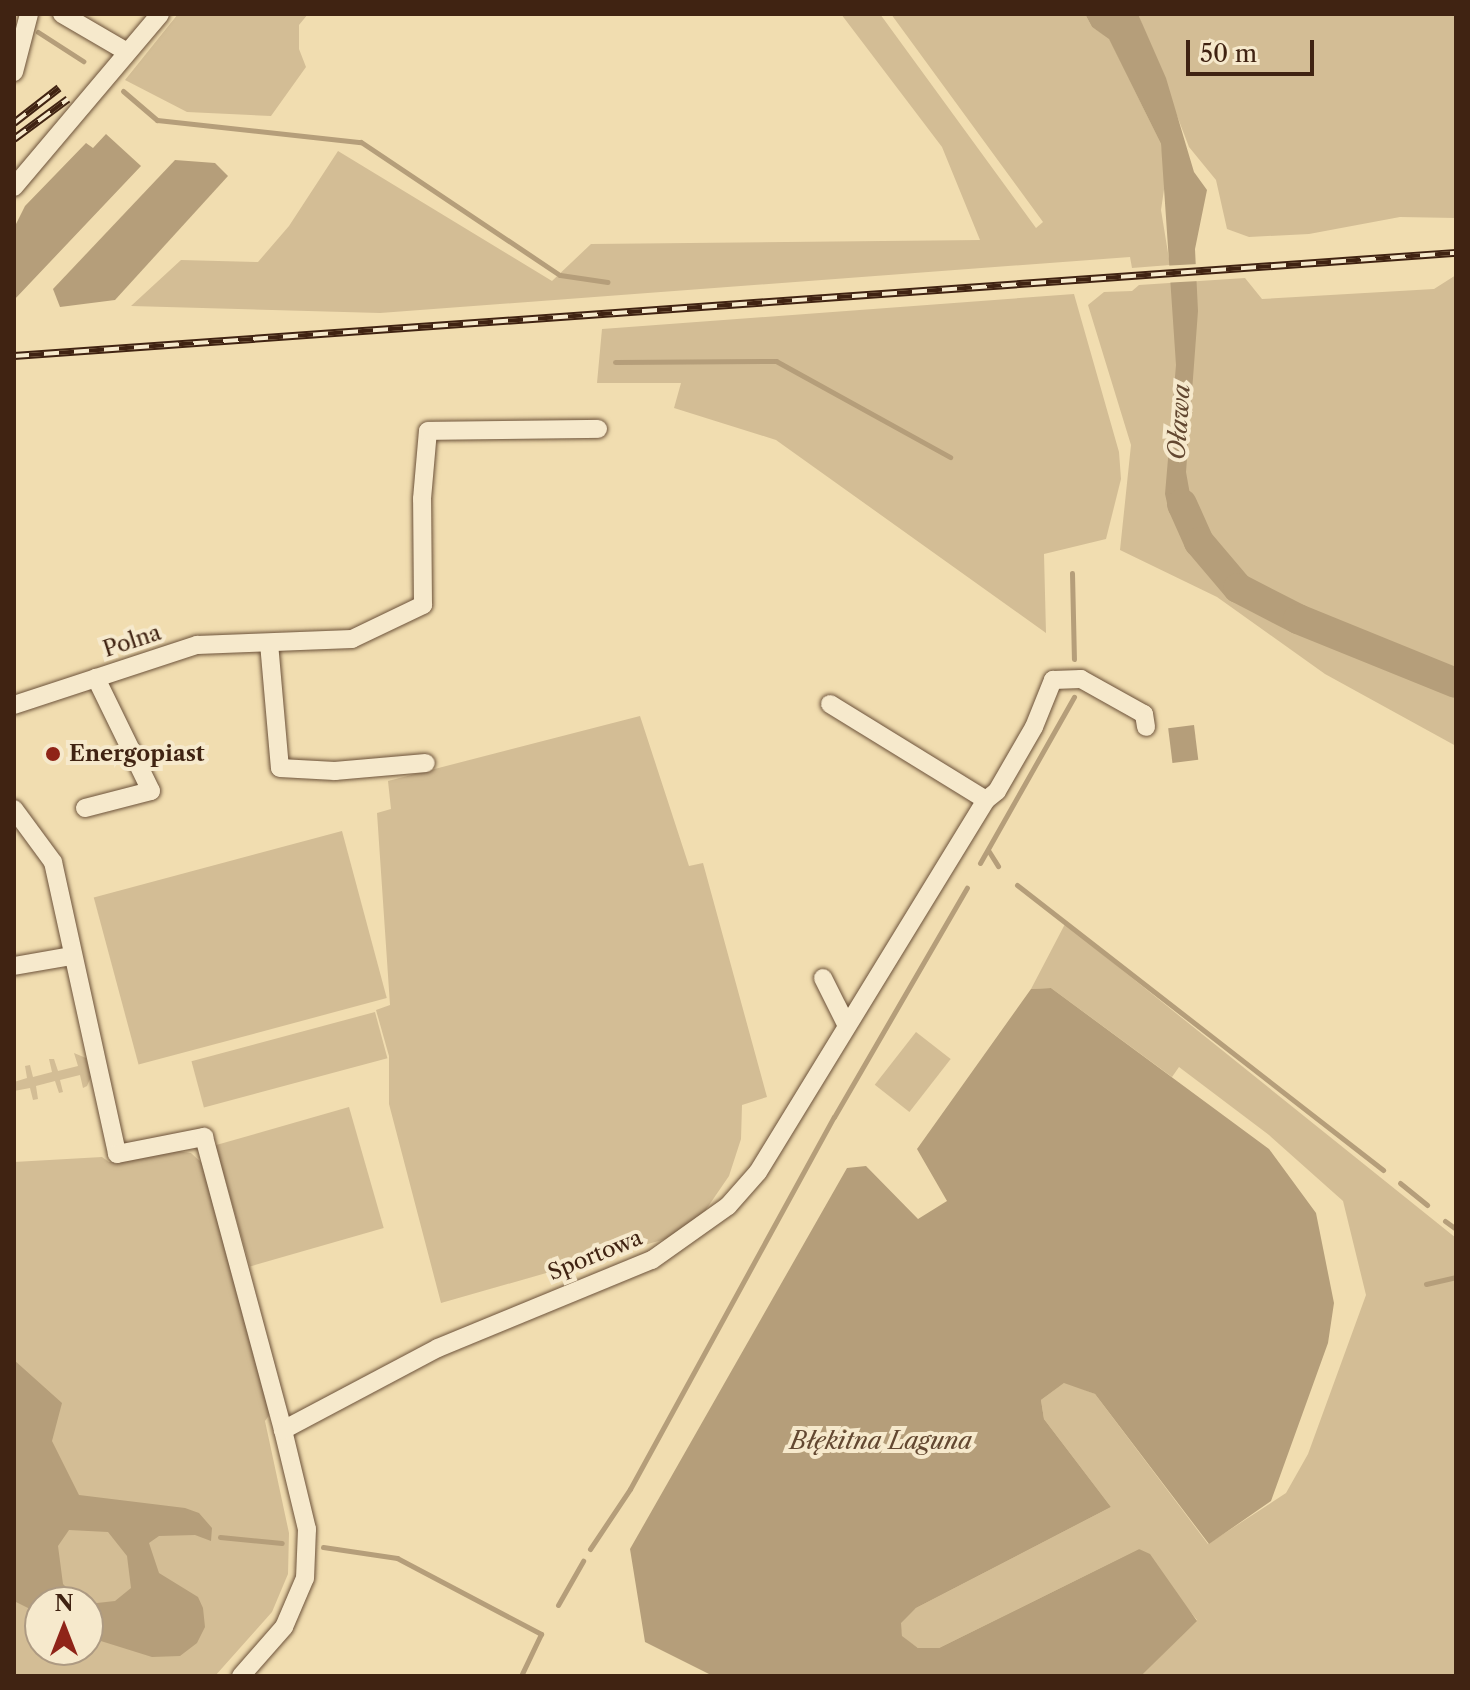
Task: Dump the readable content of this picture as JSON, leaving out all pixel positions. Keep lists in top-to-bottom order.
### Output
{
  "streets": {
    "street": ["Polna", "Sportowa"]
  },
  "water": ["Oława", "Błękitna Laguna"],
  "places": ["Energopiast"],
  "scale_bar": "50 m",
  "north": "top"
}
